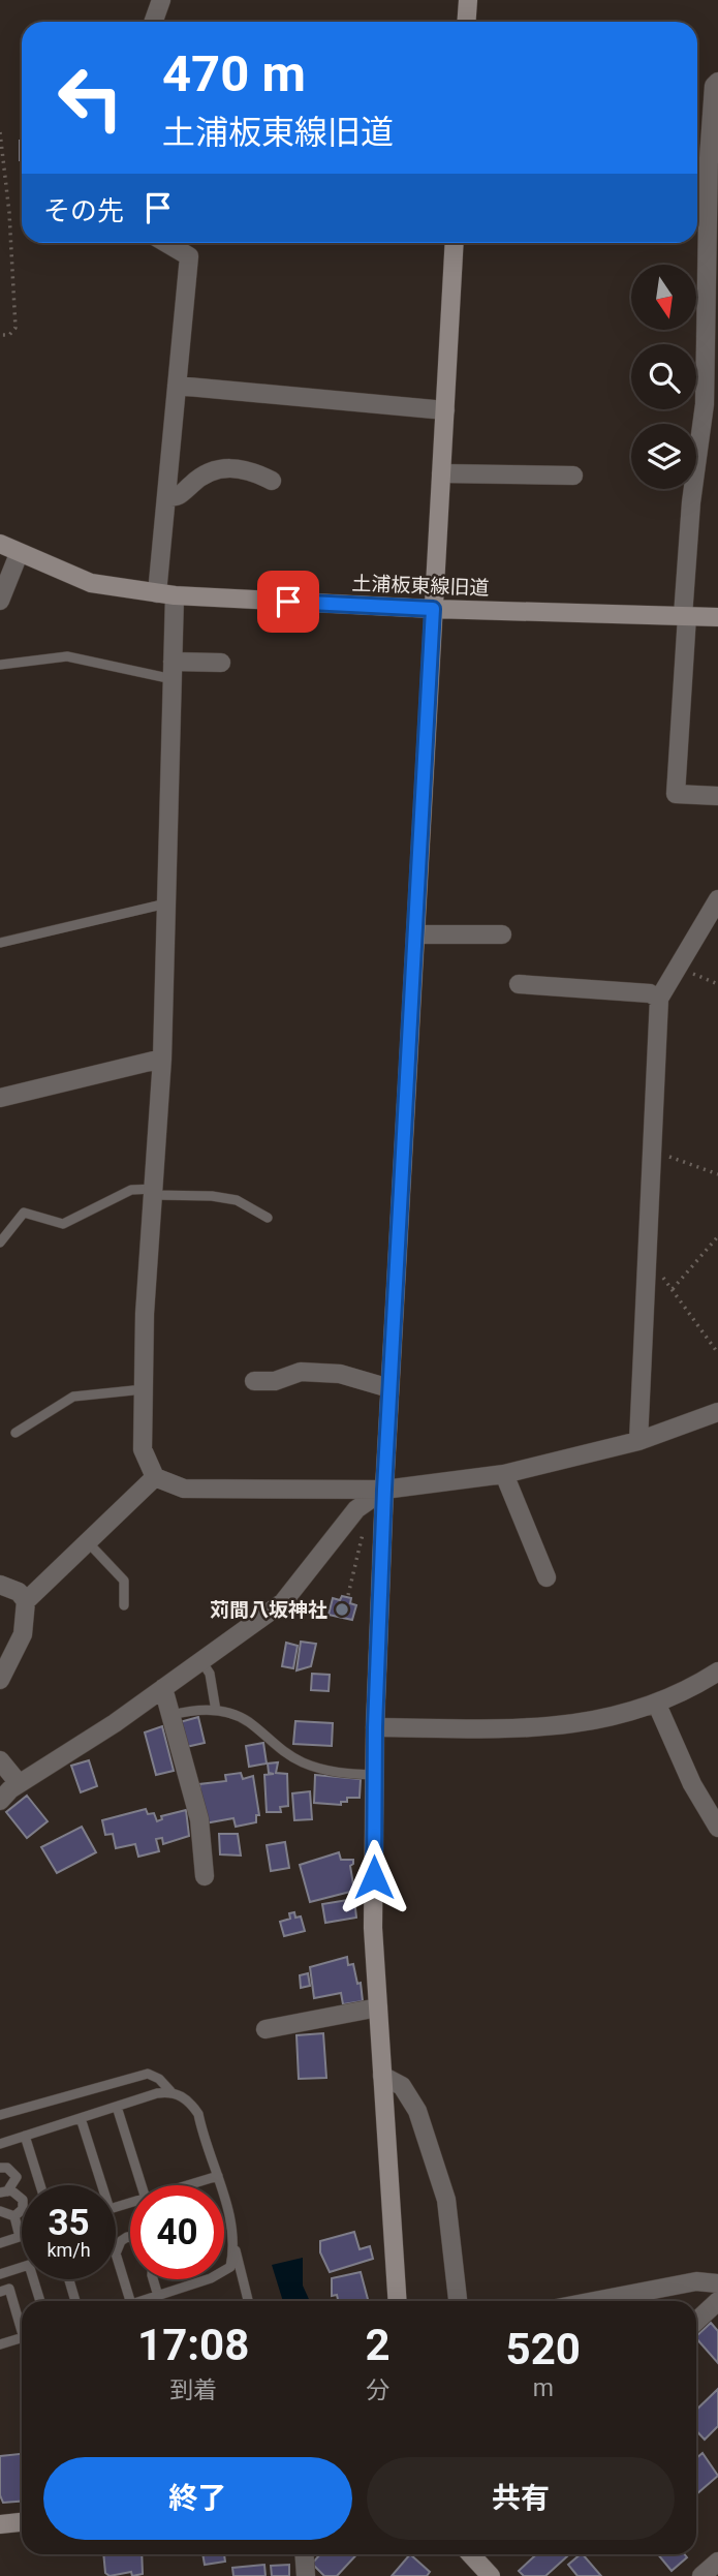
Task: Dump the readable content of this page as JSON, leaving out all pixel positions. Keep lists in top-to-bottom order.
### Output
{
  "streets": {
    "street": ["土浦板東線旧道"]
  },
  "places": ["苅間八坂神社"],
  "north": "bottom",
  "page": {
    "turn": ["470 m", "土浦板東線旧道"],
    "then": "その先",
    "speed": "35 km/h",
    "limit": "40",
    "eta": [
      "17:08",
      "到着",
      "2",
      "分",
      "520",
      "m"
    ],
    "buttons": ["終了", "共有"]
  }
}
